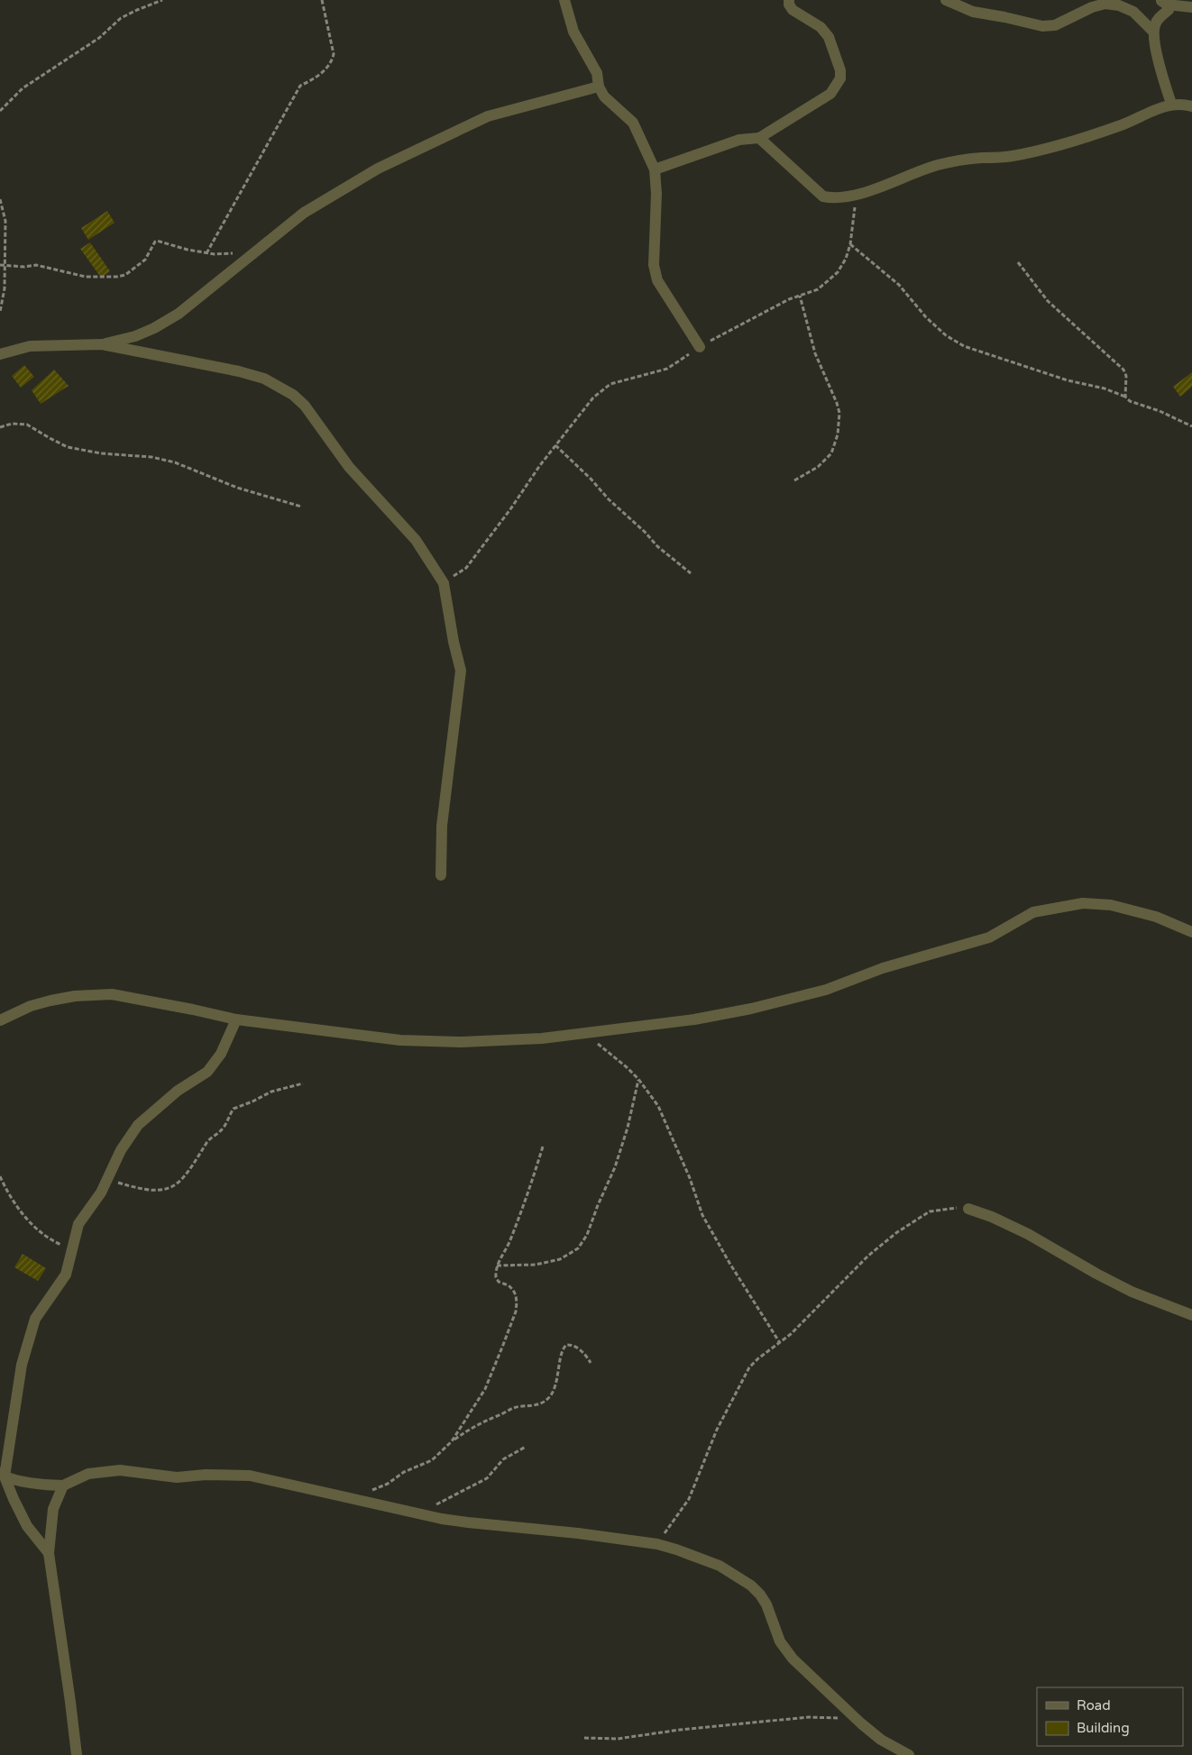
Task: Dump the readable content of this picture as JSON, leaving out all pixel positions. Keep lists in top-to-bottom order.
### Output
{
  "legend": ["Road", "Building"]
}
